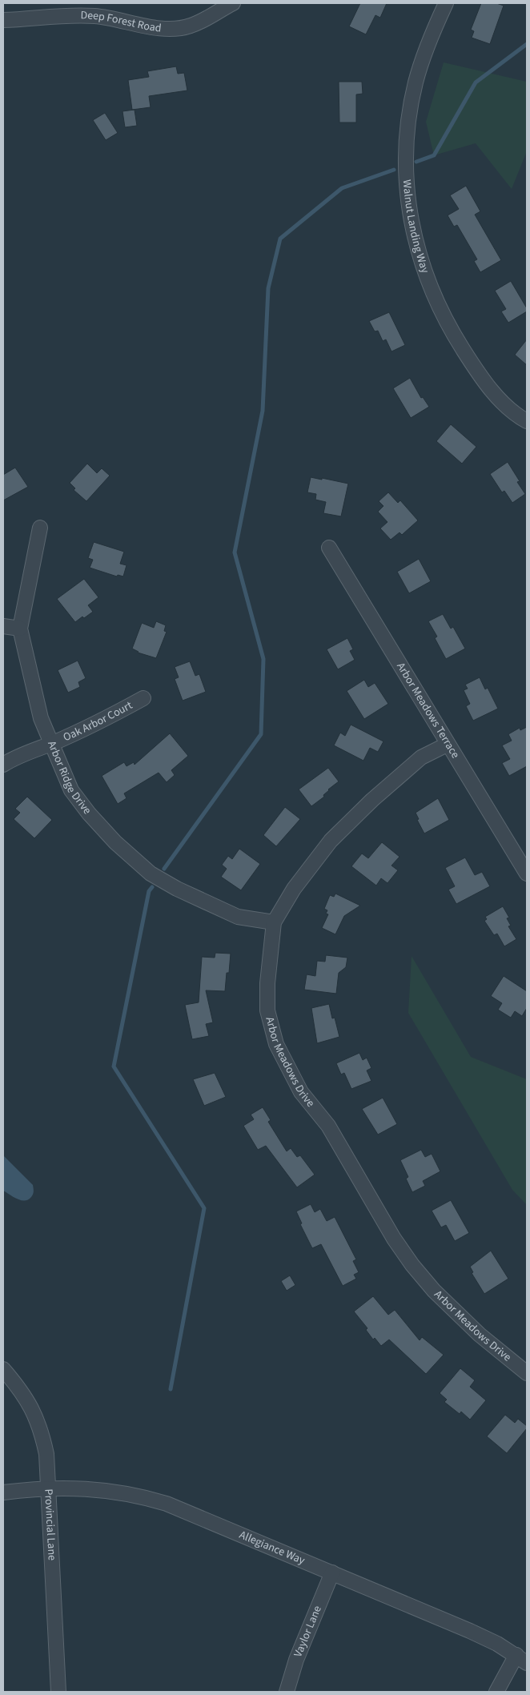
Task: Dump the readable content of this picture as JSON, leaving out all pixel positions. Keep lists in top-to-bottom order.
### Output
{
  "streets": {
    "street": [
      "Deep Forest Road",
      "Walnut Landing Way",
      "Arbor Meadows Terrace",
      "Oak Arbor Court",
      "Arbor Ridge Drive",
      "Arbor Meadows Drive",
      "Provincial Lane",
      "Allegiance Way",
      "Vaylor Lane"
    ]
  },
  "crossings": [
    ["Arbor Meadows Terrace", "Arbor Meadows Drive"],
    ["Oak Arbor Court", "Arbor Ridge Drive"],
    ["Arbor Ridge Drive", "Arbor Meadows Drive"],
    ["Provincial Lane", "Allegiance Way"],
    ["Allegiance Way", "Vaylor Lane"]
  ]
}
